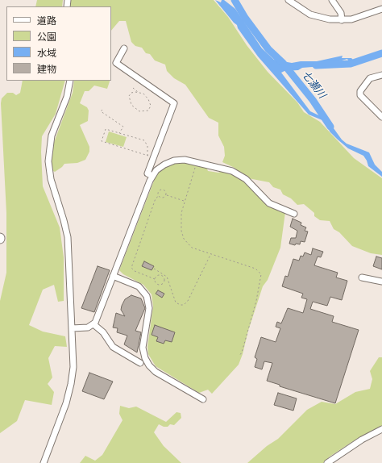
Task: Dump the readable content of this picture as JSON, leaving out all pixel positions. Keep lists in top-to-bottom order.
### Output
{
  "water": ["七瀬川"],
  "legend": [
    "道路",
    "公園",
    "水域",
    "建物"
  ]
}
